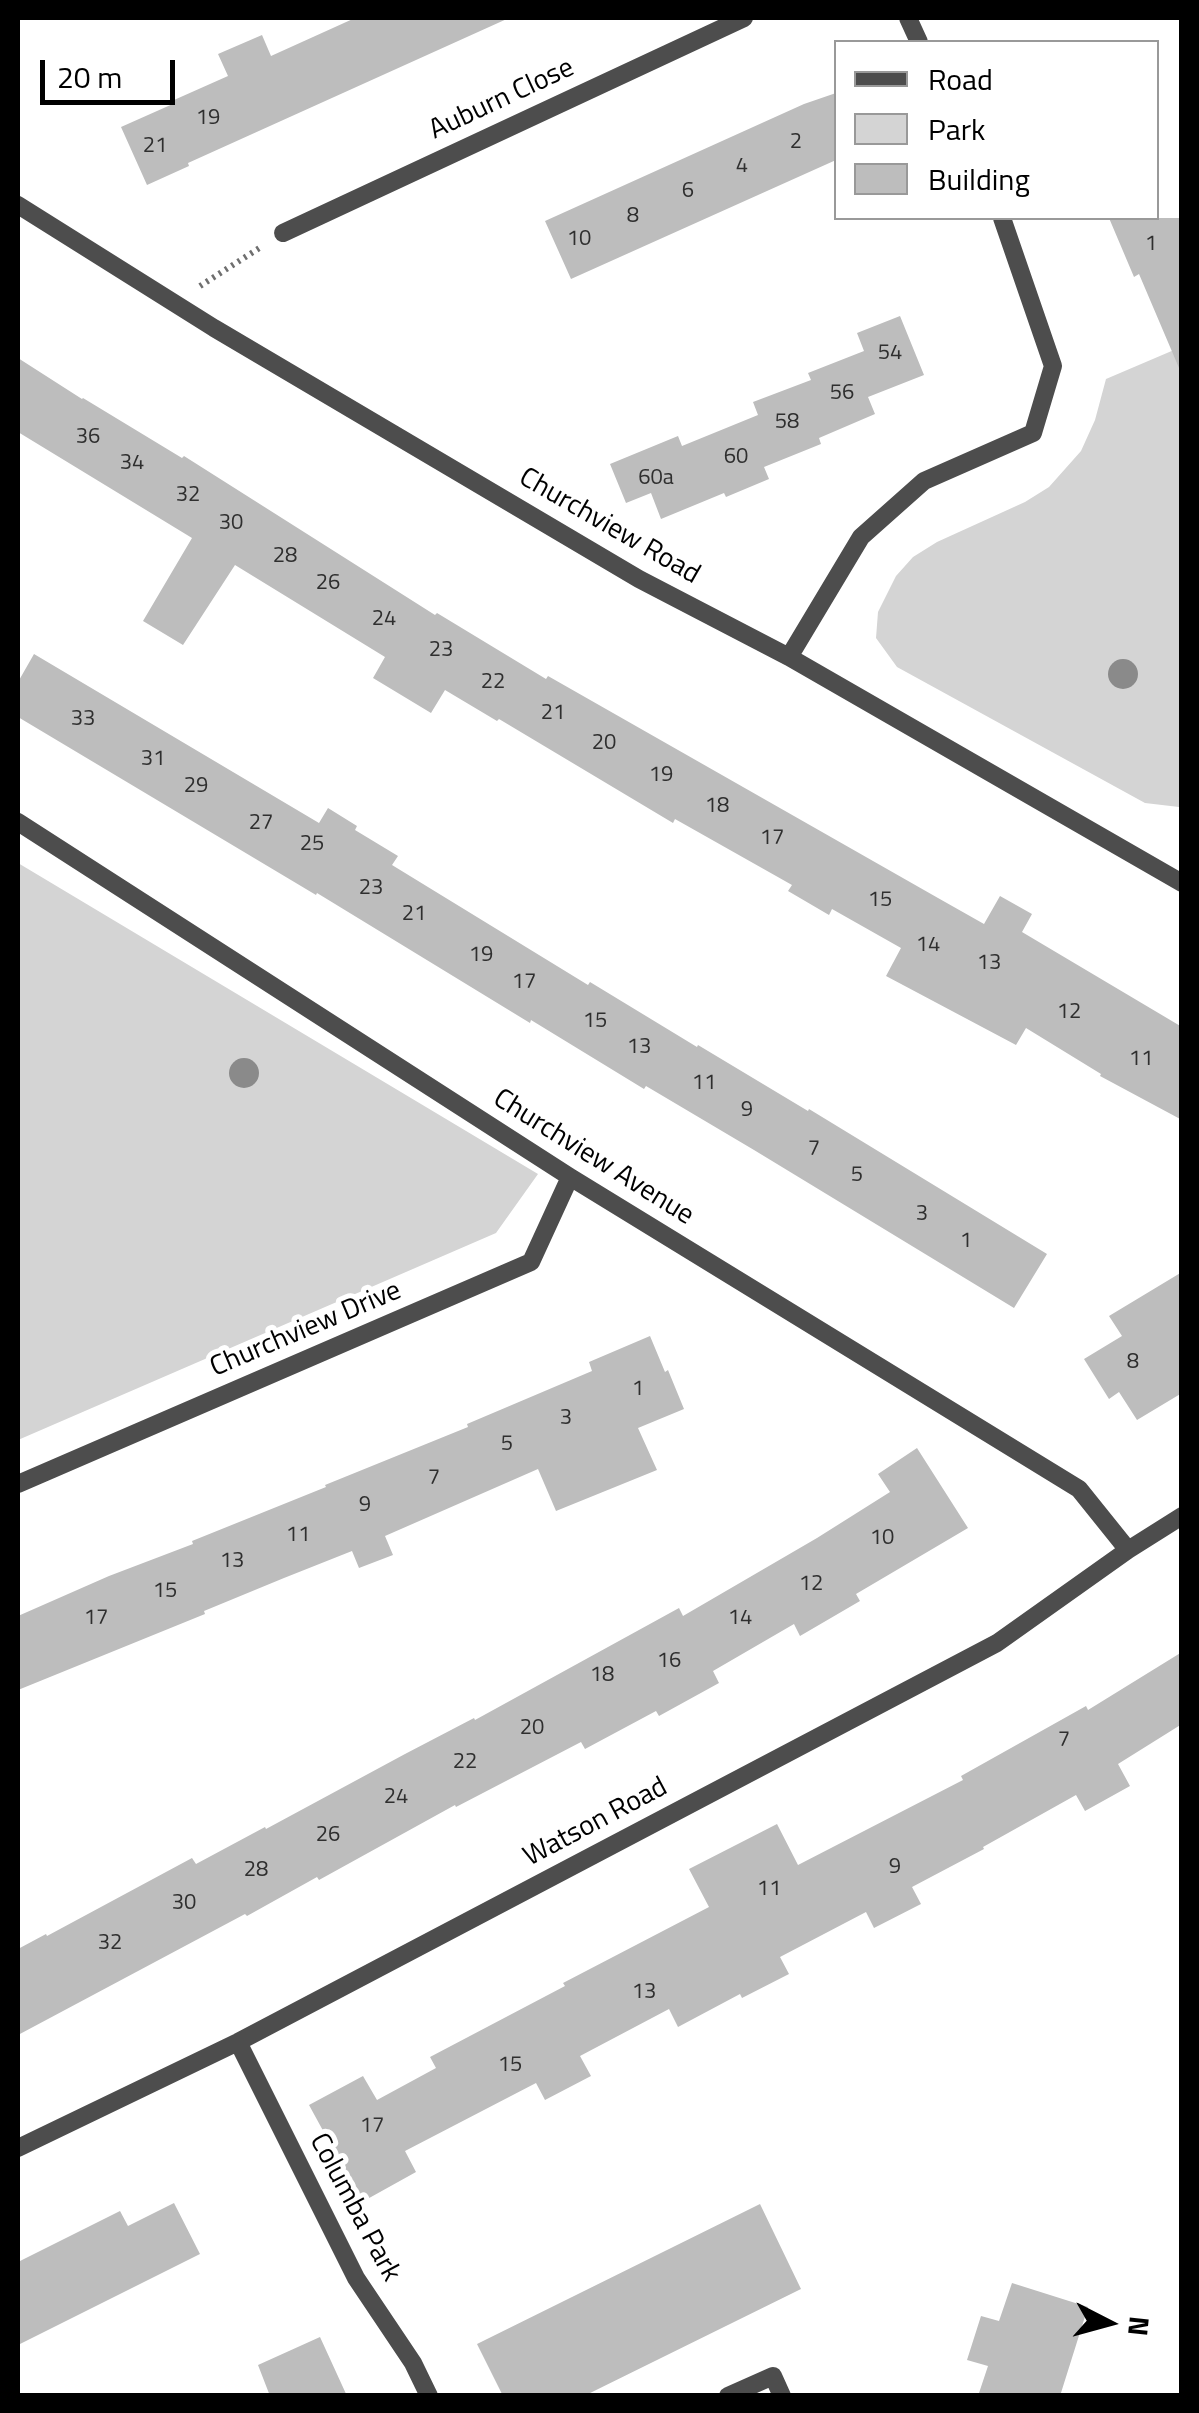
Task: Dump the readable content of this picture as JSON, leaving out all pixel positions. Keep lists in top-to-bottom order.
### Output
{
  "streets": {
    "street": [
      "Auburn Close",
      "Churchview Road",
      "Churchview Avenue",
      "Churchview Drive",
      "Watson Road",
      "Columba Park"
    ]
  },
  "crossings": [
    ["Churchview Avenue", "Churchview Drive"],
    ["Churchview Avenue", "Watson Road"],
    ["Watson Road", "Columba Park"]
  ],
  "house_numbers": [
    "19",
    "2",
    "21",
    "4",
    "6",
    "8",
    "10",
    "1",
    "54",
    "56",
    "58",
    "36",
    "60",
    "34",
    "60a",
    "32",
    "30",
    "28",
    "26",
    "24",
    "23",
    "22",
    "21",
    "33",
    "20",
    "31",
    "19",
    "29",
    "18",
    "27",
    "17",
    "25",
    "23",
    "15",
    "21",
    "14",
    "19",
    "13",
    "17",
    "12",
    "15",
    "13",
    "11",
    "11",
    "9",
    "7",
    "5",
    "3",
    "1",
    "8",
    "1",
    "3",
    "5",
    "7",
    "9",
    "11",
    "10",
    "13",
    "12",
    "15",
    "17",
    "14",
    "16",
    "18",
    "20",
    "7",
    "22",
    "24",
    "26",
    "9",
    "28",
    "11",
    "30",
    "32",
    "13",
    "15",
    "17"
  ],
  "legend": ["Road", "Park", "Building"],
  "scale_bar": "20 m",
  "north": "right"
}
